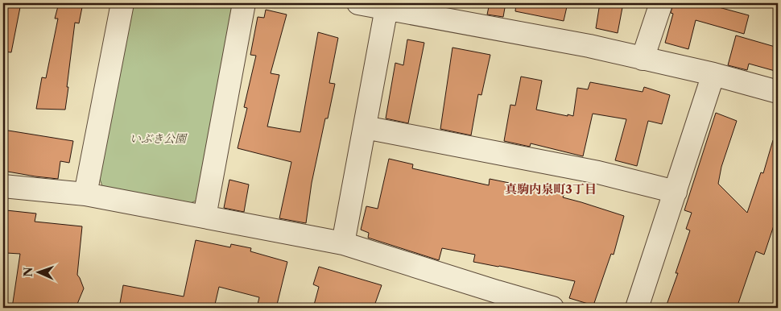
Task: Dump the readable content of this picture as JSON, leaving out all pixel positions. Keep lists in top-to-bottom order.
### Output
{
  "districts": ["真駒内泉町3丁目"],
  "parks": ["いぶき公園"],
  "north": "left"
}
